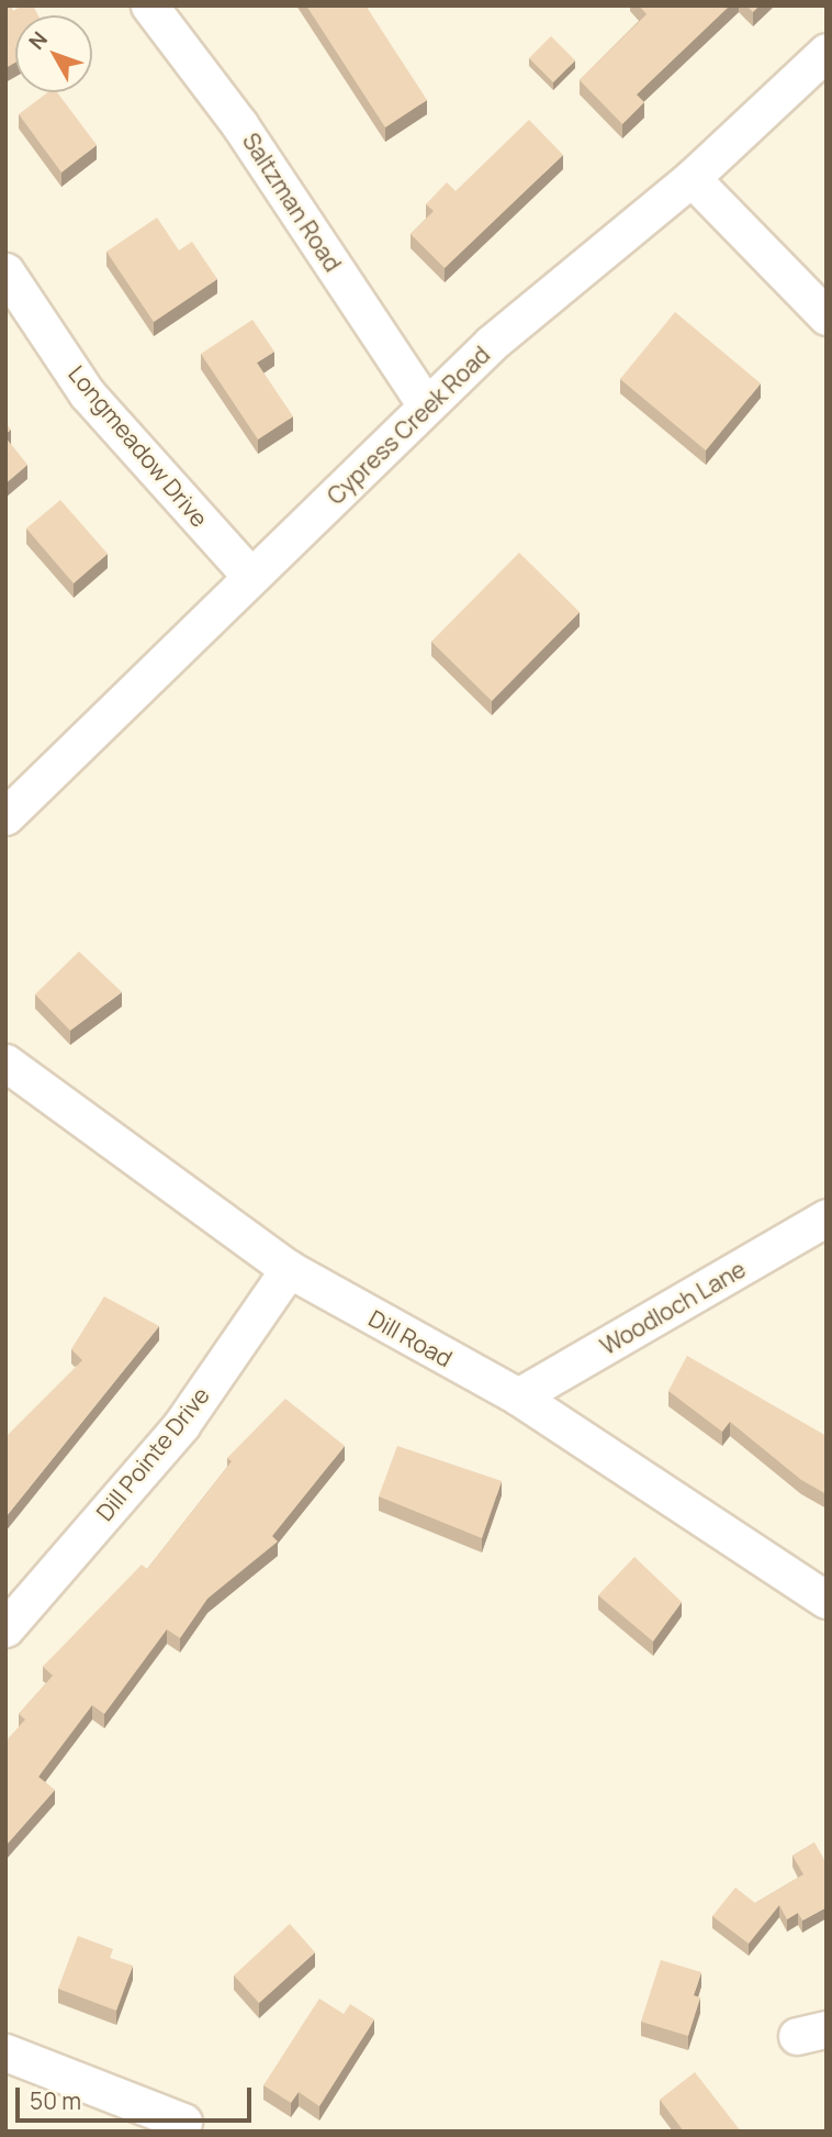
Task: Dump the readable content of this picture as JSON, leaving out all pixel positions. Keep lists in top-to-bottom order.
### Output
{
  "streets": {
    "street": [
      "Saltzman Road",
      "Cypress Creek Road",
      "Longmeadow Drive",
      "Woodloch Lane",
      "Dill Road",
      "Dill Pointe Drive"
    ]
  },
  "crossings": [
    ["Saltzman Road", "Cypress Creek Road"],
    ["Cypress Creek Road", "Longmeadow Drive"],
    ["Woodloch Lane", "Dill Road"],
    ["Dill Road", "Dill Pointe Drive"]
  ],
  "scale_bar": "50 m",
  "north": "top left"
}
